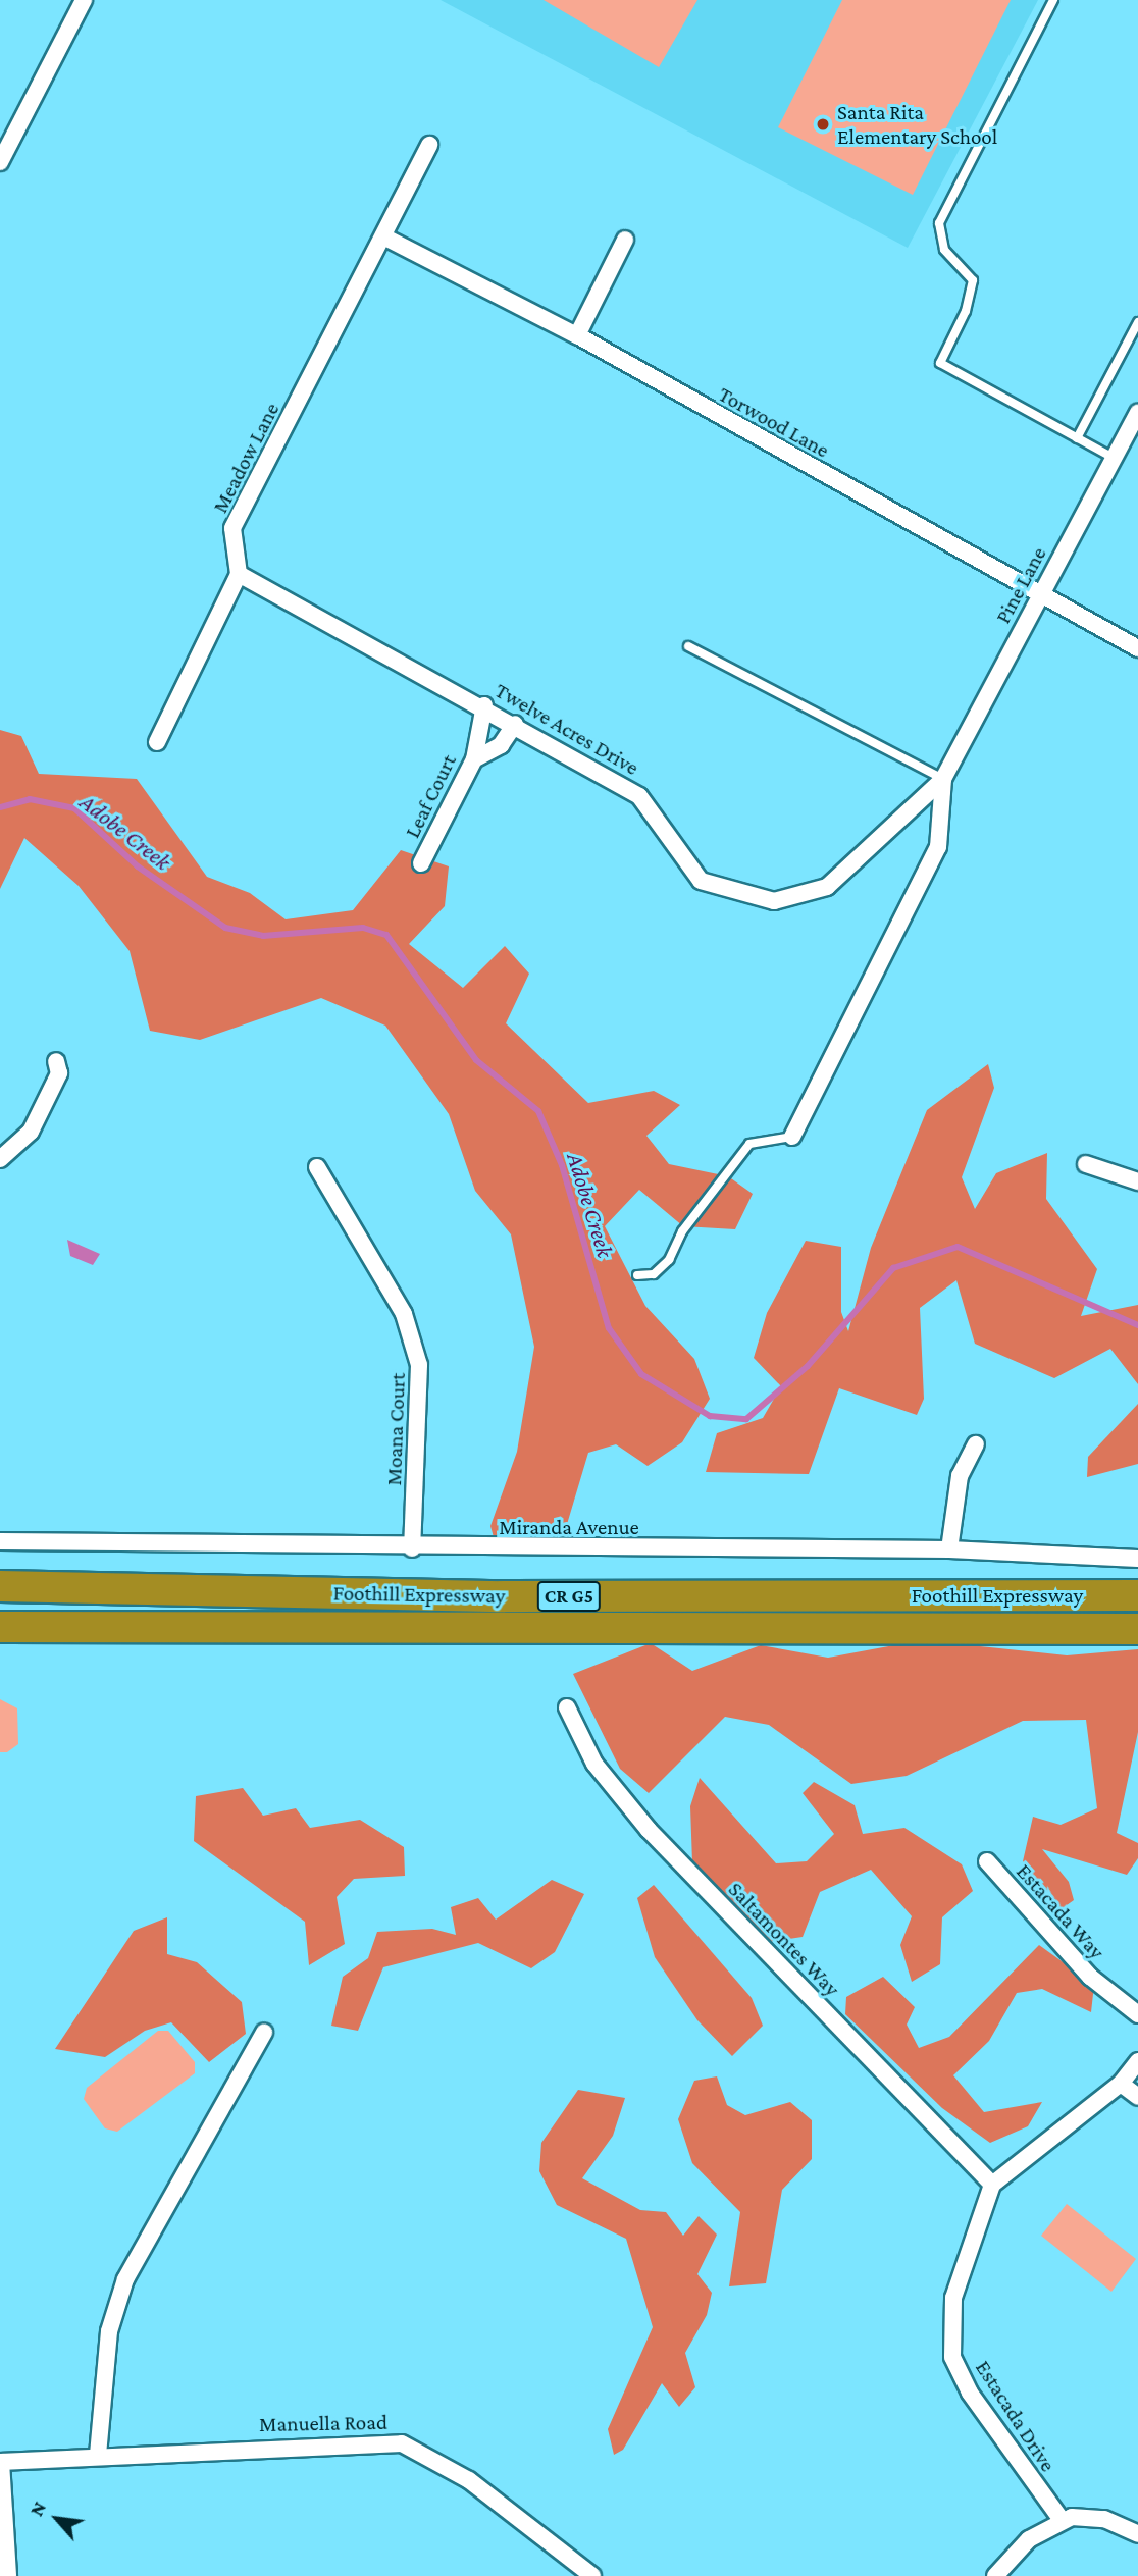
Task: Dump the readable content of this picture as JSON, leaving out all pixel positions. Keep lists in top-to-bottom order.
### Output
{
  "streets": {
    "highway": ["Foothill Expressway", "CR G5"],
    "street": [
      "Torwood Lane",
      "Meadow Lane",
      "Pine Lane",
      "Twelve Acres Drive",
      "Leaf Court",
      "Moana Court",
      "Miranda Avenue",
      "Estacada Way",
      "Saltamontes Way",
      "Estacada Drive",
      "Manuella Road"
    ]
  },
  "crossings": [
    ["Torwood Lane", "Meadow Lane"],
    ["Torwood Lane", "Pine Lane"],
    ["Meadow Lane", "Twelve Acres Drive"],
    ["Pine Lane", "Twelve Acres Drive"],
    ["Twelve Acres Drive", "Leaf Court"],
    ["Moana Court", "Miranda Avenue"],
    ["Saltamontes Way", "Estacada Drive"]
  ],
  "water": ["Adobe Creek"],
  "places": ["Santa Rita Elementary School"],
  "north": "top left"
}
